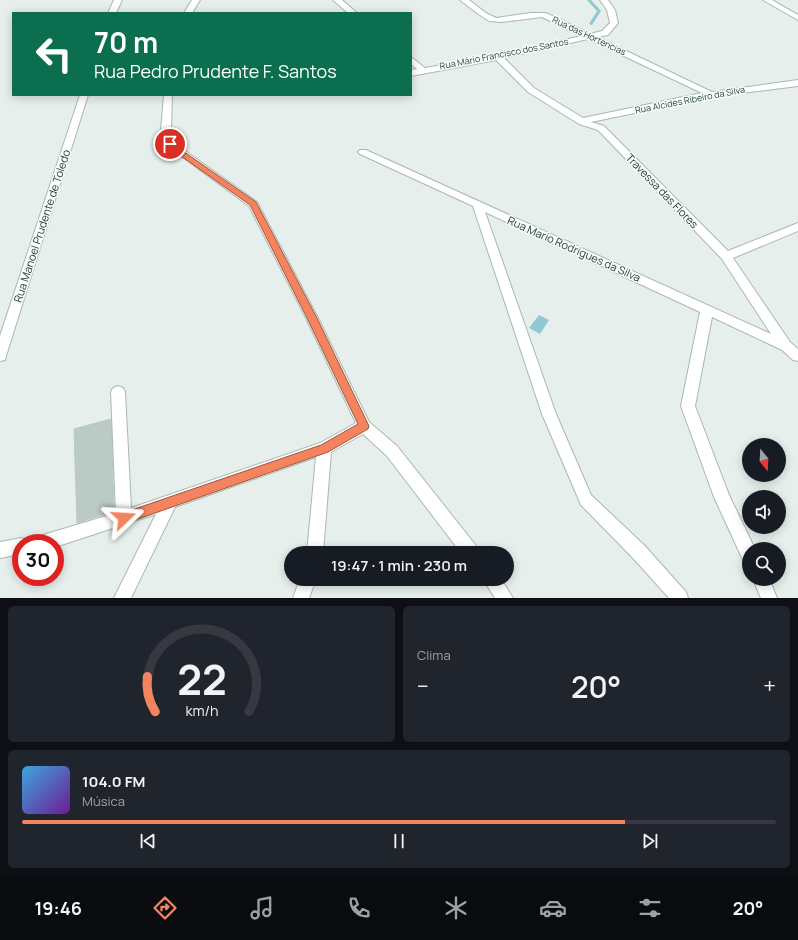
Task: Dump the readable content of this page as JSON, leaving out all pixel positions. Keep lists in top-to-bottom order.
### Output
{
  "streets": {
    "street": [
      "Rua das Hortencias",
      "Rua Mário Francisco dos Santos",
      "Rua Alcides Ribeiro da Silva",
      "Travessa das Flores",
      "Rua Manoel Prudente de Toledo",
      "Rua Mario Rodrigues da Silva"
    ]
  },
  "crossings": [
    ["Rua das Hortencias", "Rua Mário Francisco dos Santos"],
    ["Rua das Hortencias", "Rua Alcides Ribeiro da Silva"],
    ["Rua Mário Francisco dos Santos", "Travessa das Flores"],
    ["Rua Alcides Ribeiro da Silva", "Travessa das Flores"],
    ["Travessa das Flores", "Rua Mario Rodrigues da Silva"]
  ],
  "north": "bottom",
  "page": {
    "turn": ["70 m", "Rua Pedro Prudente F. Santos"],
    "limit": "30",
    "trip": "19:47 · 1 min · 230 m",
    "tile": "Clima",
    "heat": ["−", "20°", "+"],
    "song": ["104.0 FM", "Música"],
    "tabs": ["19:46", "20°"],
    "gauge": ["22", "km/h"]
  }
}
